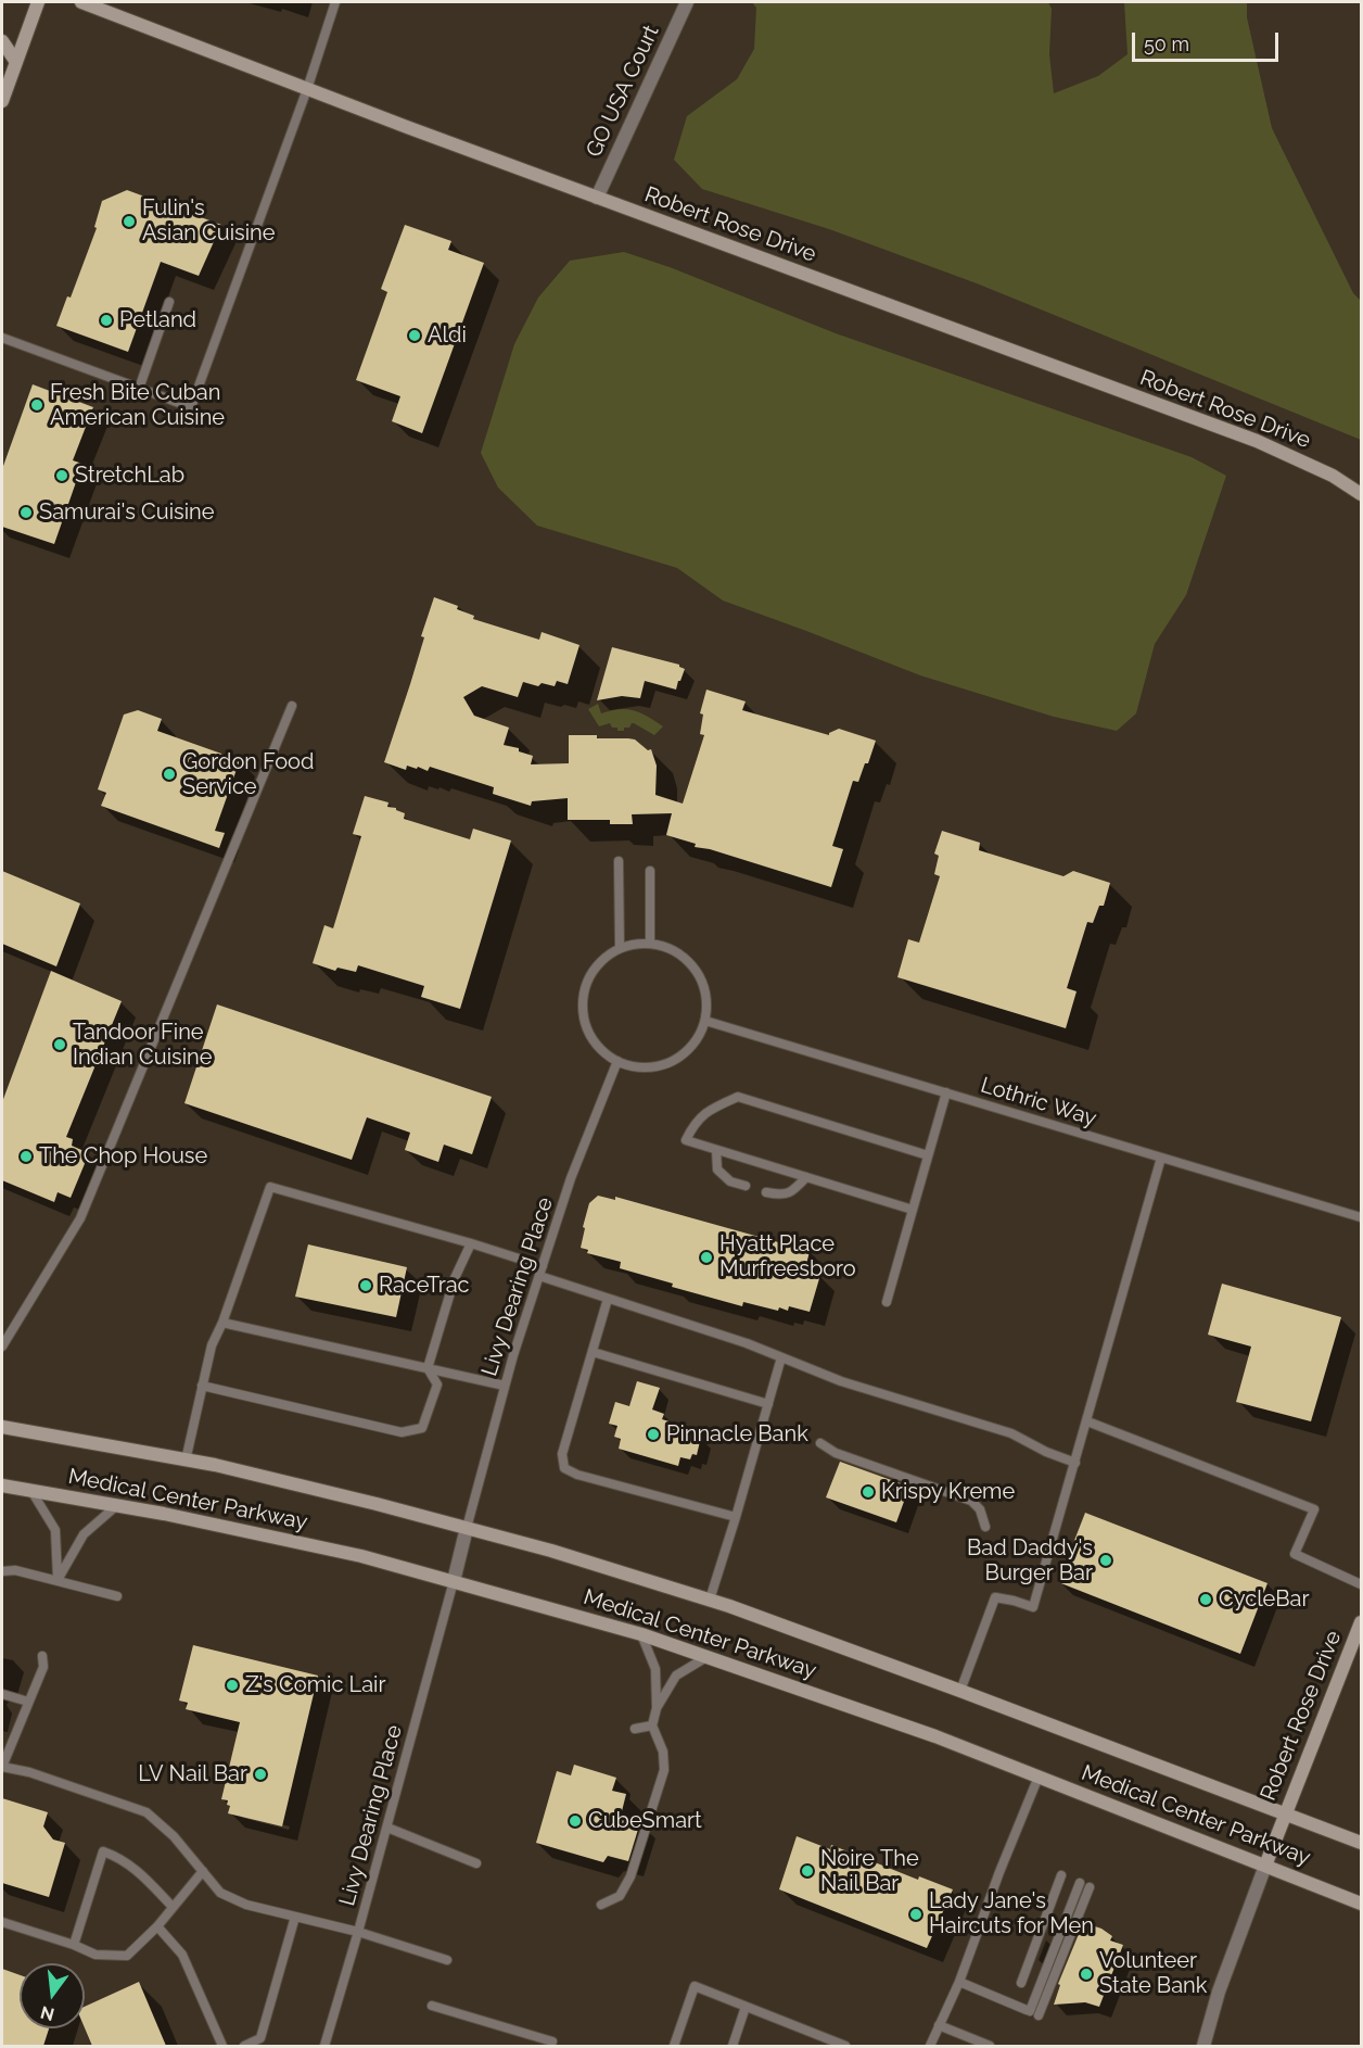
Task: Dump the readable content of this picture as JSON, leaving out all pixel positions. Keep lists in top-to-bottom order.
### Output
{
  "streets": {
    "main road": ["Robert Rose Drive", "Medical Center Parkway"],
    "street": ["GO USA Court"],
    "lane": ["Lothric Way", "Livy Dearing Place"]
  },
  "crossings": [
    ["GO USA Court", "Robert Rose Drive"],
    ["Robert Rose Drive", "Medical Center Parkway"],
    ["Lothric Way", "Livy Dearing Place"],
    ["Livy Dearing Place", "Medical Center Parkway"]
  ],
  "places": [
    "Fulin's Asian Cuisine",
    "Petland",
    "Aldi",
    "Fresh Bite Cuban American Cuisine",
    "StretchLab",
    "Samurai's Cuisine",
    "Gordon Food Service",
    "Tandoor Fine Indian Cuisine",
    "The Chop House",
    "Hyatt Place Murfreesboro",
    "RaceTrac",
    "Pinnacle Bank",
    "Krispy Kreme",
    "Bad Daddy's Burger Bar",
    "CycleBar",
    "Z's Comic Lair",
    "LV Nail Bar",
    "CubeSmart",
    "Noire The Nail Bar",
    "Lady Jane's Haircuts for Men",
    "Volunteer State Bank"
  ],
  "scale_bar": "50 m",
  "north": "bottom"
}
